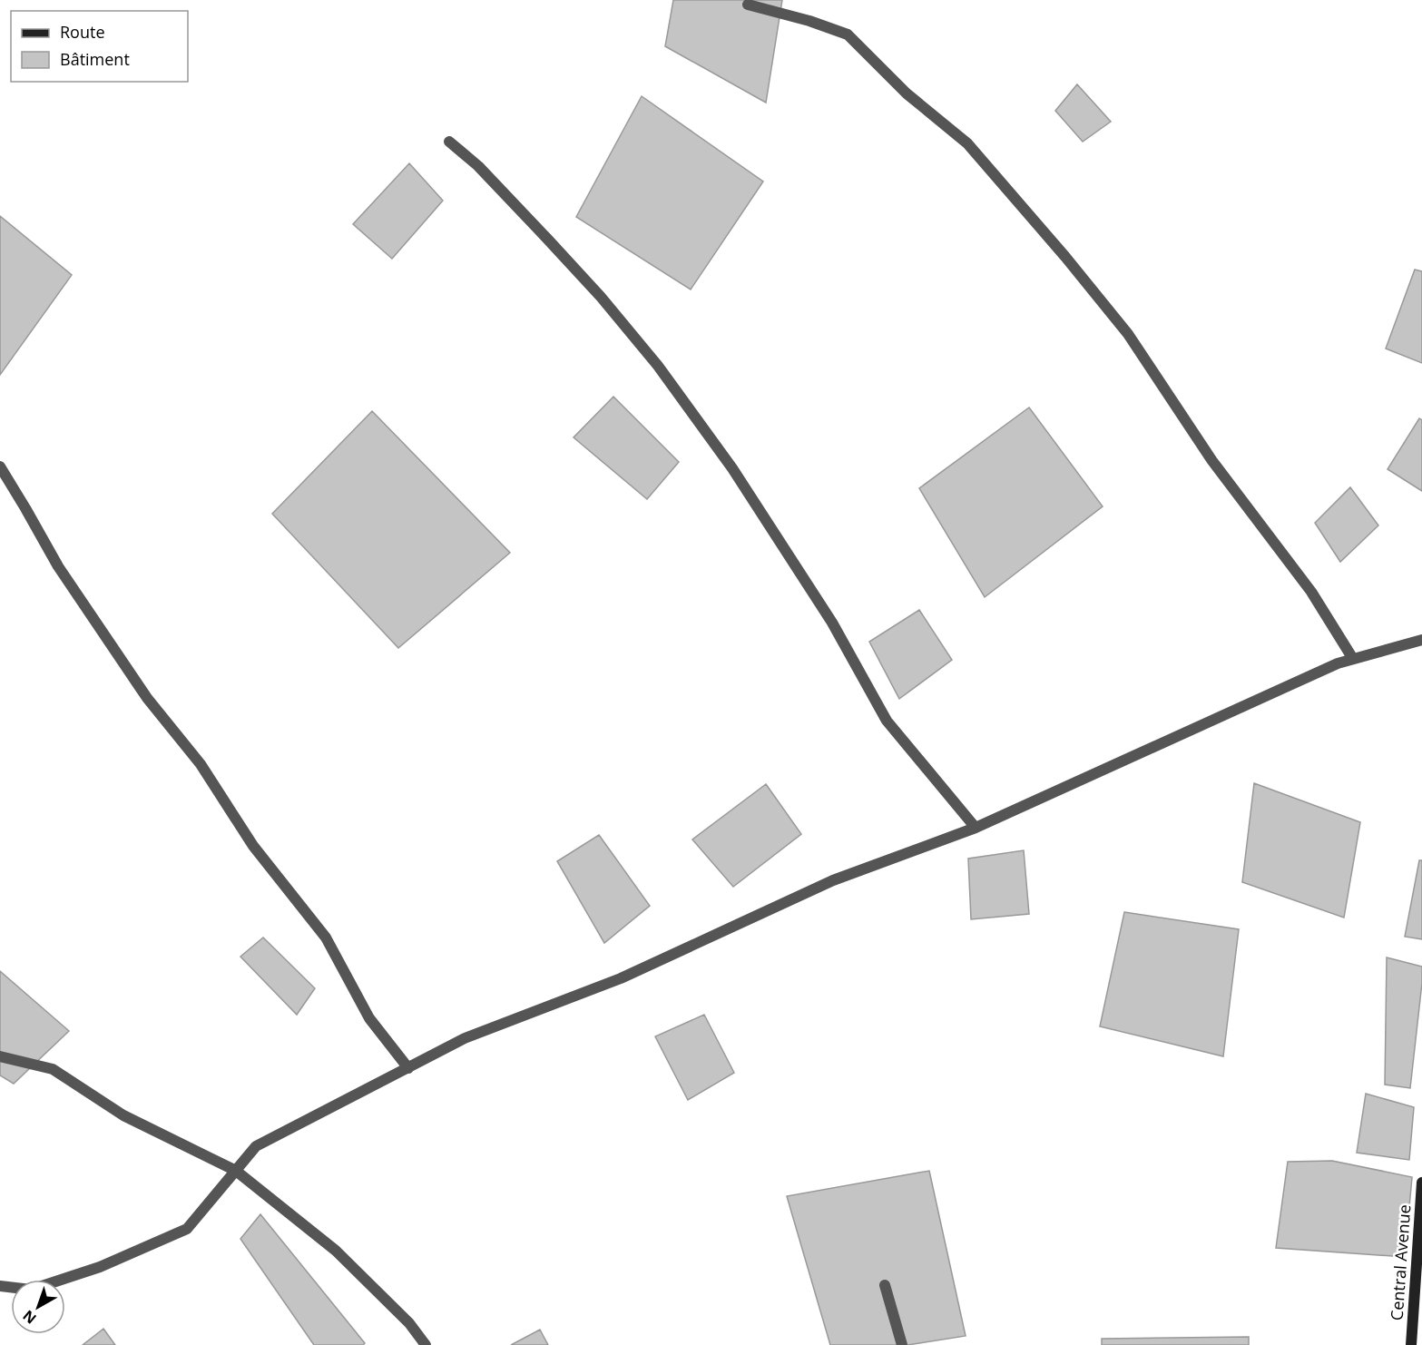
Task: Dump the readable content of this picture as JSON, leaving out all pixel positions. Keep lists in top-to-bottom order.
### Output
{
  "streets": {
    "street": ["Central Avenue"]
  },
  "legend": ["Route", "Bâtiment"],
  "north": "bottom left"
}
